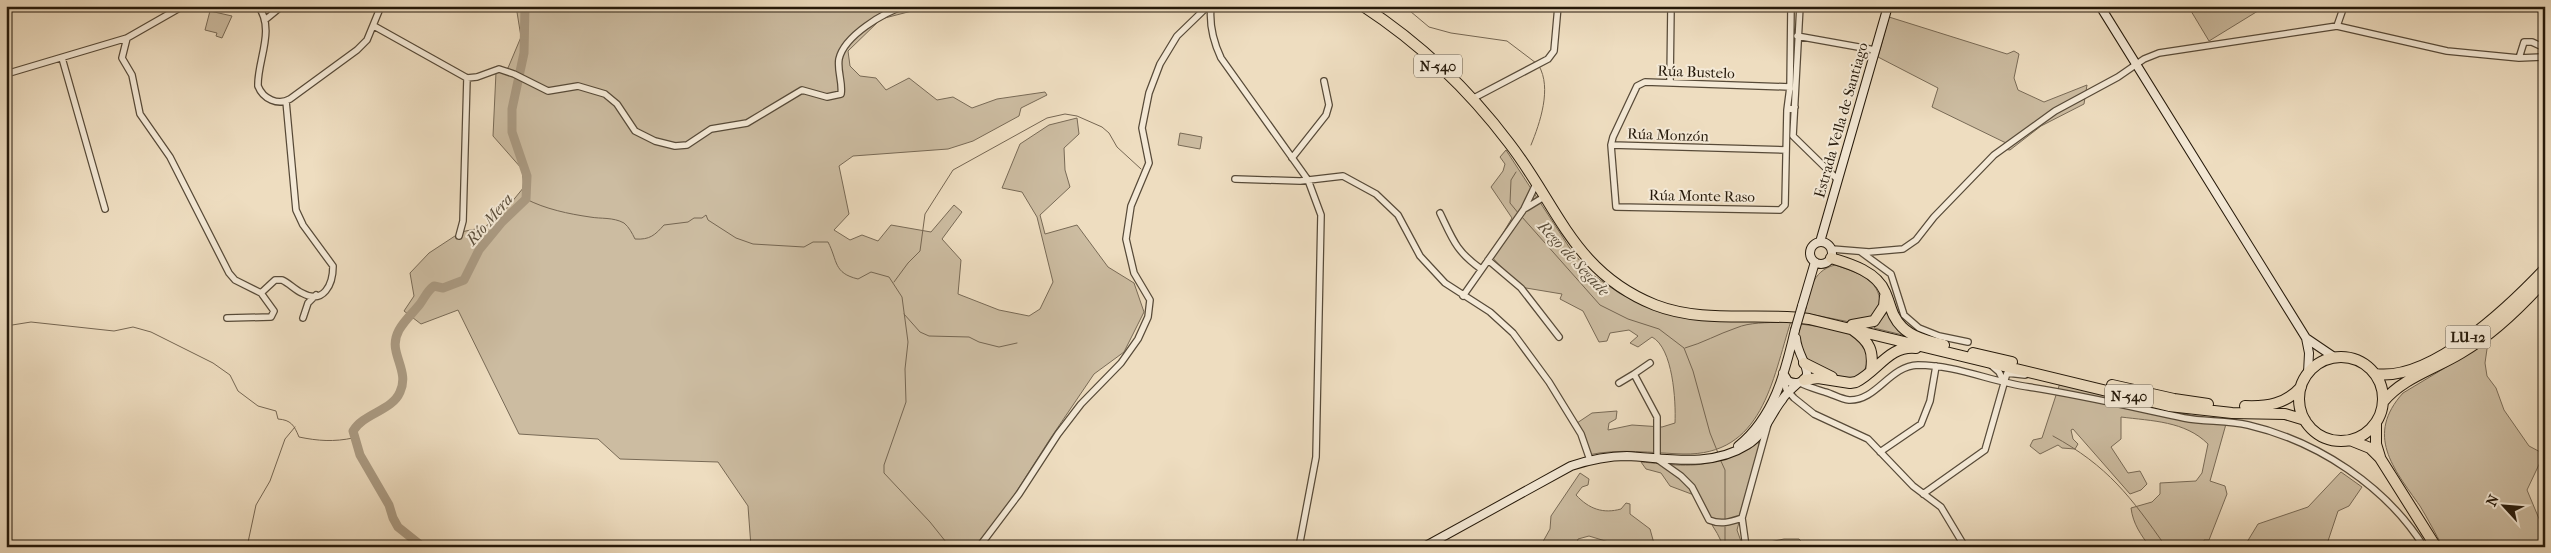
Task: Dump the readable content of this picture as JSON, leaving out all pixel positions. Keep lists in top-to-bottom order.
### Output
{
  "streets": {
    "highway": ["N-540", "LU-12"],
    "main road": ["Estrada Vella de Santiago"],
    "street": ["Rúa Bustelo", "Rúa Monzón", "Rúa Monte Raso"]
  },
  "crossings": [
    ["N-540", "LU-12"],
    ["Rúa Bustelo", "Rúa Monzón"],
    ["Rúa Monzón", "Rúa Monte Raso"]
  ],
  "water": ["Río Mera", "Rego de Segade"],
  "north": "top left"
}
